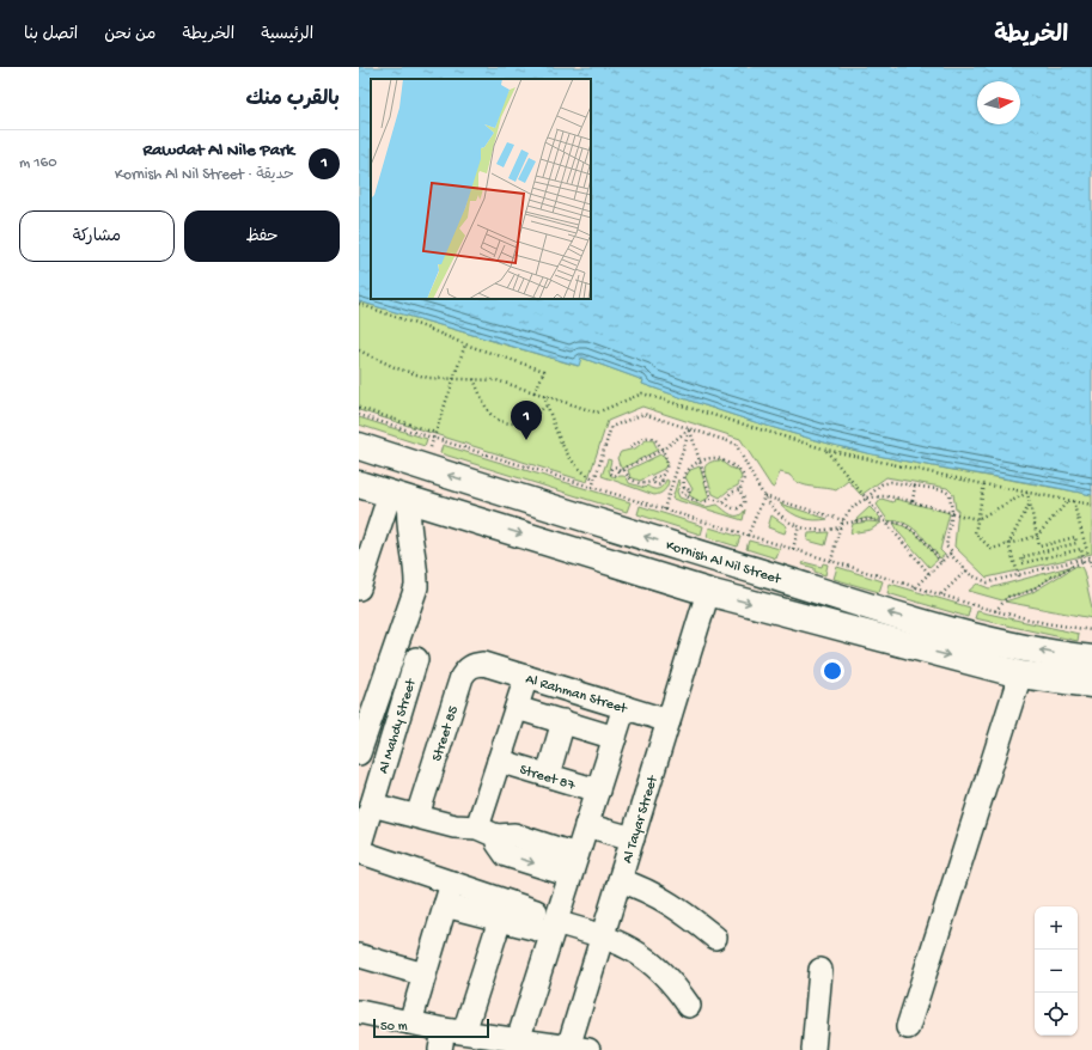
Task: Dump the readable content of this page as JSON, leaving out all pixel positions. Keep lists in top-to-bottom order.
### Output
{
  "streets": {
    "highway": ["Kornish Al Nil Street"],
    "street": [
      "Al Rahman Street",
      "Al Mahdy Street",
      "Street 85",
      "Street 87",
      "Al Tayar Street"
    ]
  },
  "crossings": [
    ["Al Rahman Street", "Street 85"],
    ["Al Rahman Street", "Al Tayar Street"]
  ],
  "scale_bar": "50 m",
  "north": "right",
  "page": {
    "header": "الخريطة",
    "nav": [
      "الرئيسية",
      "الخريطة",
      "من نحن",
      "اتصل بنا"
    ],
    "heading": "بالقرب منك",
    "list": [
      {
        "mark": "1",
        "name": "Rawdat Al Nile Park",
        "note": "حديقة · Kornish Al Nil Street",
        "value": "160 m"
      }
    ],
    "buttons": ["حفظ", "مشاركة"],
    "pins": "1",
    "map_buttons": ["+", "−"],
    "scale": "50 m"
  }
}
